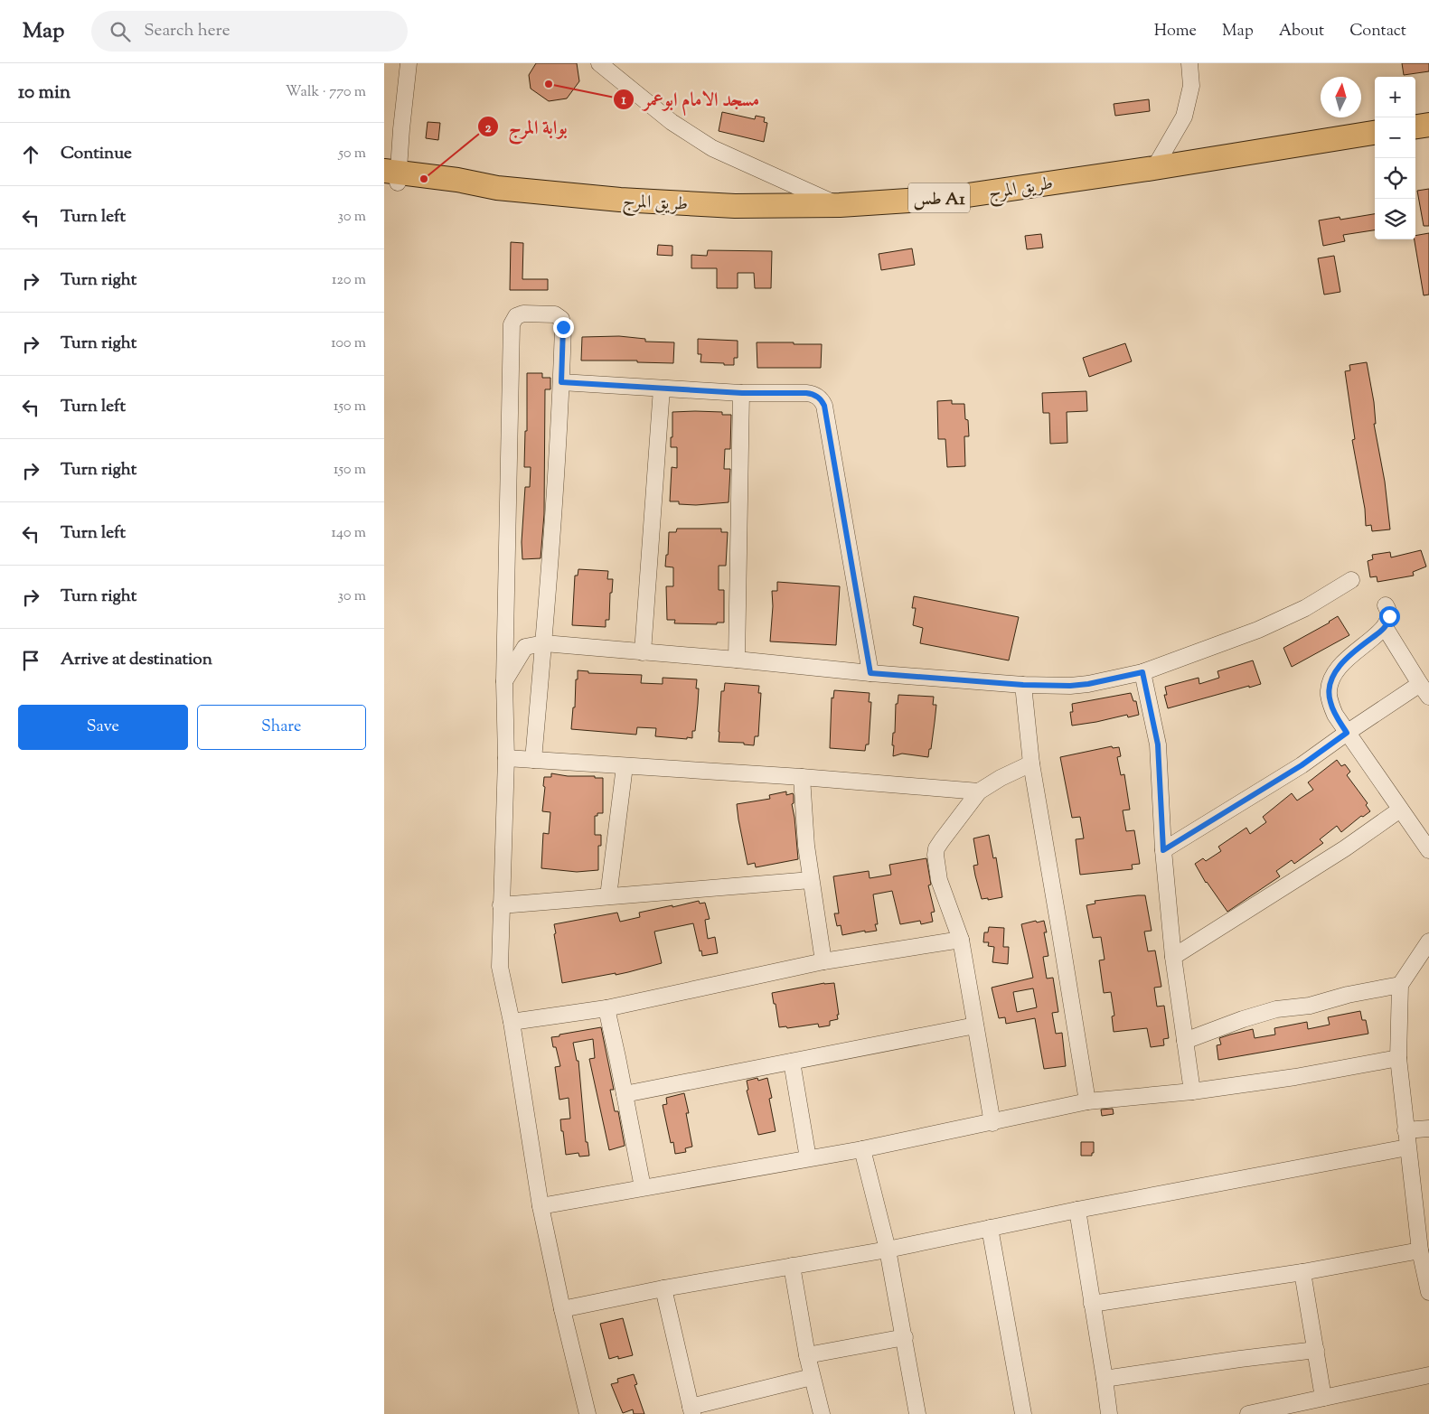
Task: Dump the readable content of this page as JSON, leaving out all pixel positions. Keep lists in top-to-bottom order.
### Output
{
  "streets": {
    "highway": ["طريق المرج", "طس A1"]
  },
  "places": ["مسجد الامام ابوعمر", "بوابة المرج"],
  "north": "top",
  "page": {
    "header": "Map",
    "search": "Search here",
    "nav": [
      "Home",
      "Map",
      "About",
      "Contact"
    ],
    "heading": ["10 min", "Walk · 770 m"],
    "map_buttons": ["+", "−"],
    "list": [
      ["Continue", "50 m"],
      ["Turn left", "30 m"],
      ["Turn right", "120 m"],
      ["Turn right", "100 m"],
      ["Turn left", "150 m"],
      ["Turn right", "150 m"],
      ["Turn left", "140 m"],
      ["Turn right", "30 m"],
      "Arrive at destination"
    ],
    "buttons": ["Save", "Share"]
  }
}
